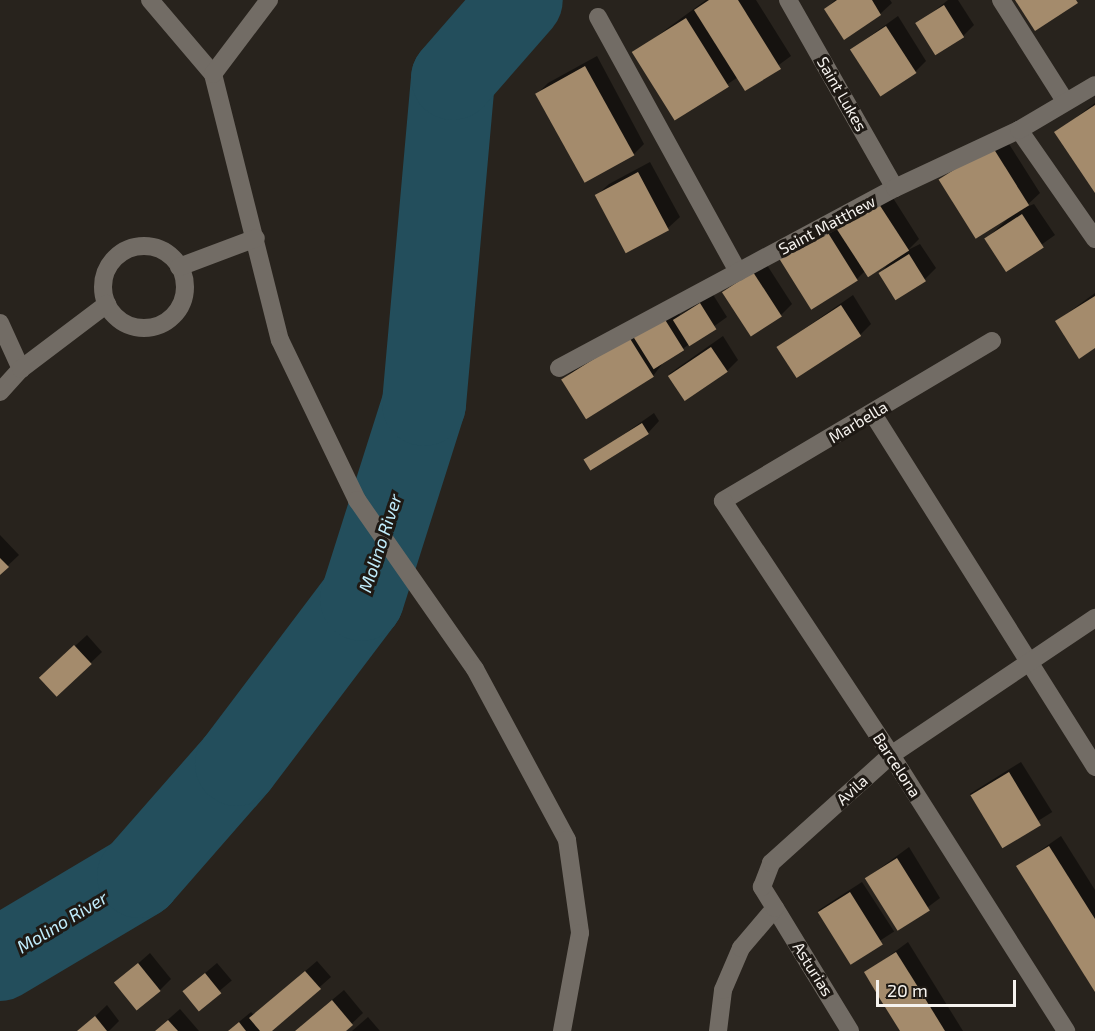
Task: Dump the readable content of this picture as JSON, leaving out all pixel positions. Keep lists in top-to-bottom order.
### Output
{
  "streets": {
    "street": [
      "Saint Lukes",
      "Saint Matthew",
      "Marbella",
      "Barcelona",
      "Avila",
      "Asturias"
    ]
  },
  "crossings": [
    ["Saint Lukes", "Saint Matthew"],
    ["Marbella", "Barcelona"],
    ["Barcelona", "Avila"],
    ["Avila", "Asturias"]
  ],
  "water": ["Molino River"],
  "scale_bar": "20 m"
}
